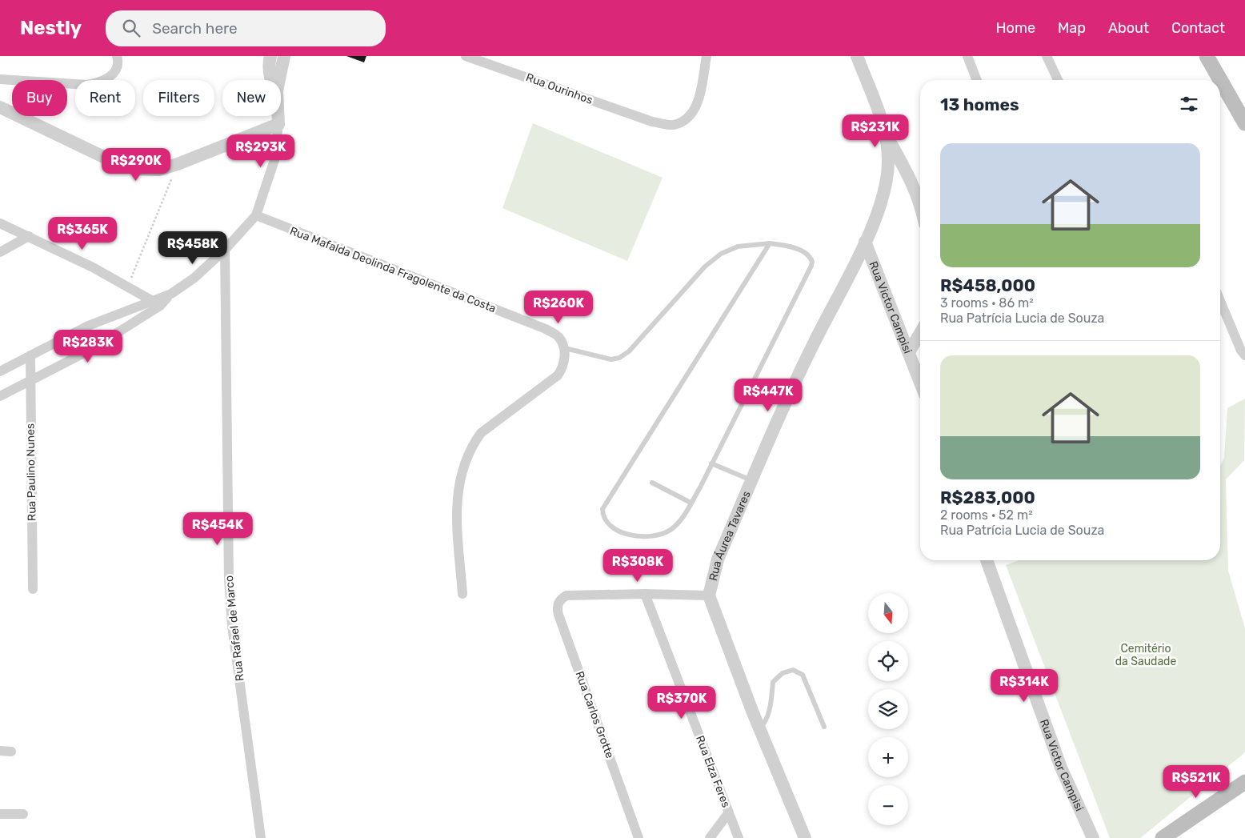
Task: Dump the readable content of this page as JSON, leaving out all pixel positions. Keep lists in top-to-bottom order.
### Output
{
  "streets": {
    "street": [
      "Rua Ourinhos",
      "Rua Mafalda Deolinda Fragolente da Costa",
      "Rua Victor Campisi",
      "Rua Paulino Nunes",
      "Rua Áurea Tavares",
      "Rua Rafael de Marco",
      "Rua Carlos Grotte",
      "Rua Elza Feres"
    ]
  },
  "crossings": [
    ["Rua Victor Campisi", "Rua Áurea Tavares"],
    ["Rua Carlos Grotte", "Rua Elza Feres"]
  ],
  "parks": ["Cemitério da Saudade"],
  "north": "bottom",
  "page": {
    "header": "Nestly",
    "search": "Search here",
    "nav": [
      "Home",
      "Map",
      "About",
      "Contact"
    ],
    "chip": [
      "Buy",
      "Rent",
      "Filters",
      "New"
    ],
    "heading": "13 homes",
    "price": [
      "R$231K",
      "R$293K",
      "R$290K",
      "R$365K",
      "R$458K",
      "R$260K",
      "R$283K",
      "R$447K",
      "R$454K",
      "R$308K",
      "R$314K",
      "R$370K",
      "R$521K"
    ],
    "list": [
      {
        "name": "R$458,000",
        "note": "3 rooms · 86 m² · Rua Patrícia Lucia de Souza"
      },
      {
        "name": "R$283,000",
        "note": "2 rooms · 52 m² · Rua Patrícia Lucia de Souza"
      }
    ],
    "map_buttons": ["+", "−"]
  }
}
